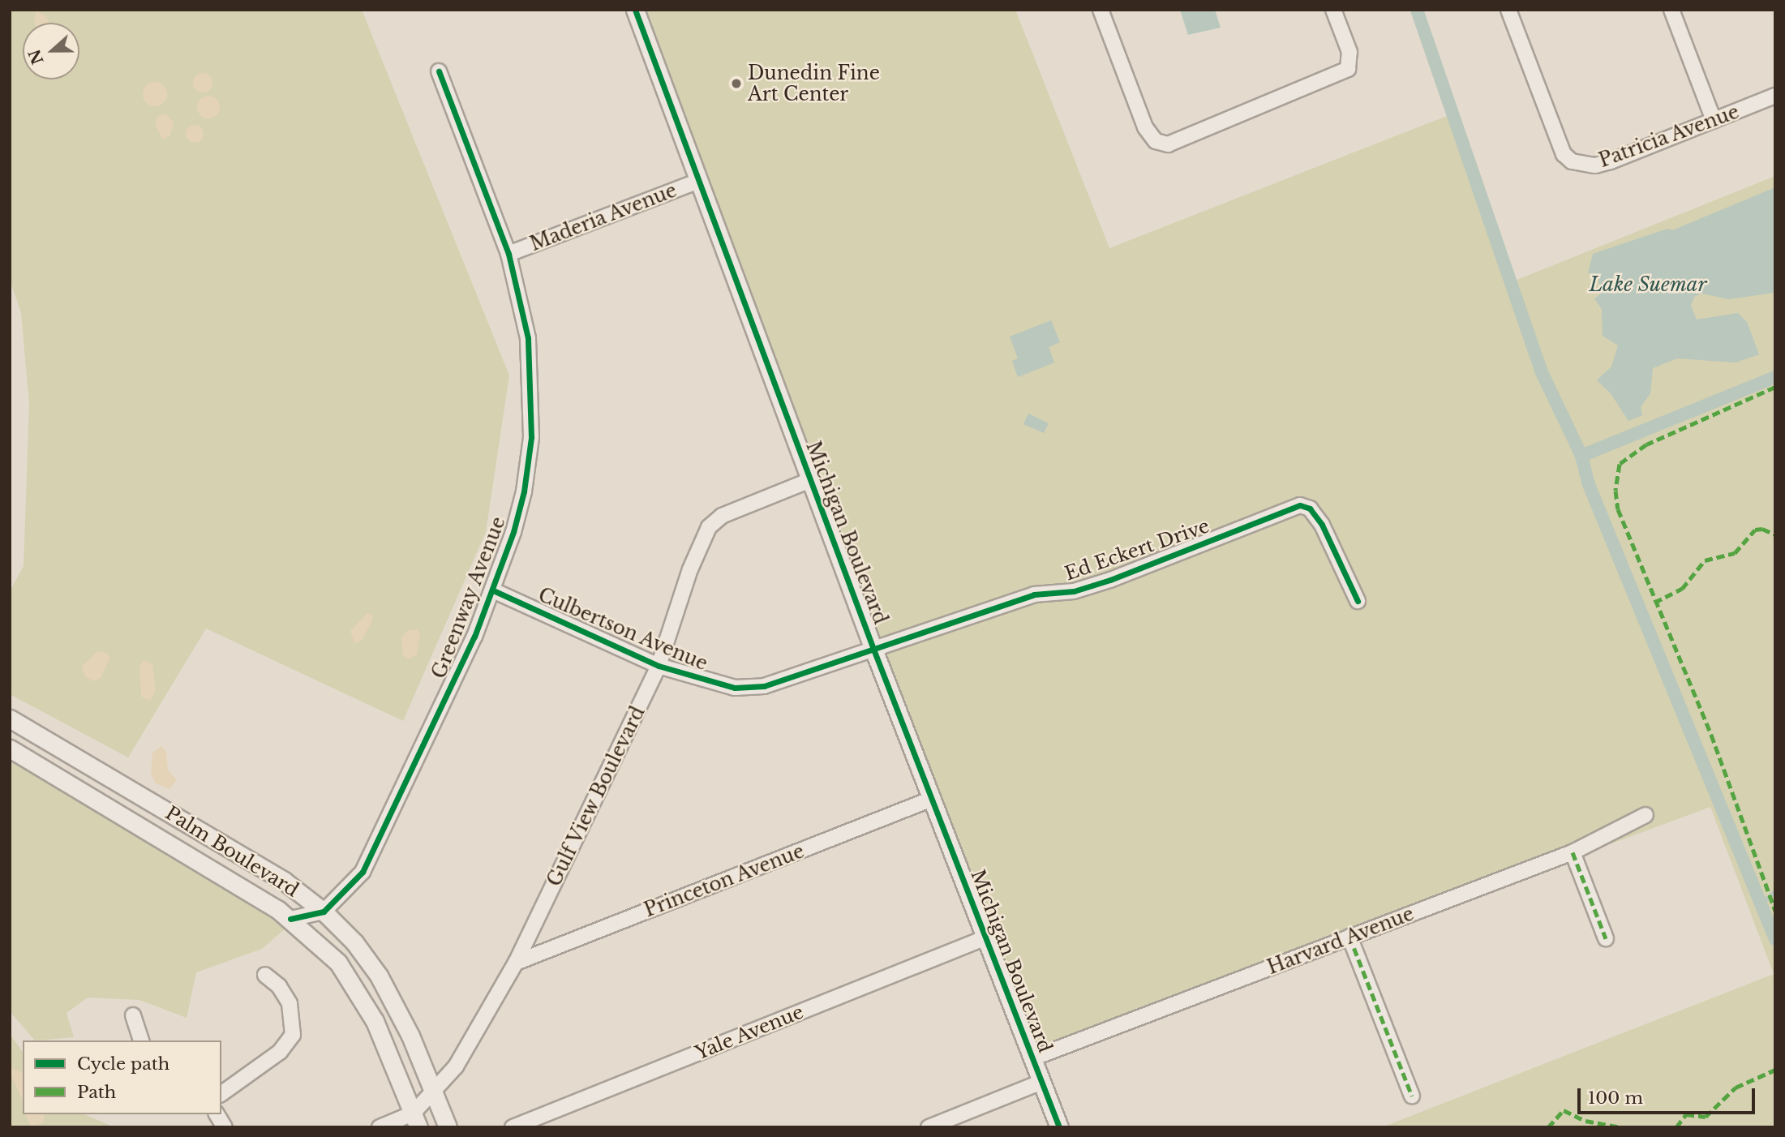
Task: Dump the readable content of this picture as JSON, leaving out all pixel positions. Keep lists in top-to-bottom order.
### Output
{
  "streets": {
    "street": [
      "Patricia Avenue",
      "Maderia Avenue",
      "Michigan Boulevard",
      "Ed Eckert Drive",
      "Greenway Avenue",
      "Culbertson Avenue",
      "Gulf View Boulevard",
      "Palm Boulevard",
      "Princeton Avenue",
      "Harvard Avenue",
      "Yale Avenue"
    ]
  },
  "crossings": [
    ["Maderia Avenue", "Michigan Boulevard"],
    ["Maderia Avenue", "Greenway Avenue"],
    ["Michigan Boulevard", "Ed Eckert Drive"],
    ["Michigan Boulevard", "Culbertson Avenue"],
    ["Michigan Boulevard", "Gulf View Boulevard"],
    ["Michigan Boulevard", "Princeton Avenue"],
    ["Michigan Boulevard", "Harvard Avenue"],
    ["Michigan Boulevard", "Yale Avenue"],
    ["Ed Eckert Drive", "Culbertson Avenue"],
    ["Greenway Avenue", "Culbertson Avenue"],
    ["Greenway Avenue", "Palm Boulevard"],
    ["Culbertson Avenue", "Gulf View Boulevard"],
    ["Gulf View Boulevard", "Palm Boulevard"],
    ["Gulf View Boulevard", "Princeton Avenue"]
  ],
  "water": ["Lake Suemar"],
  "places": ["Dunedin Fine Art Center"],
  "legend": ["Cycle path", "Path"],
  "scale_bar": "100 m",
  "north": "left"
}
